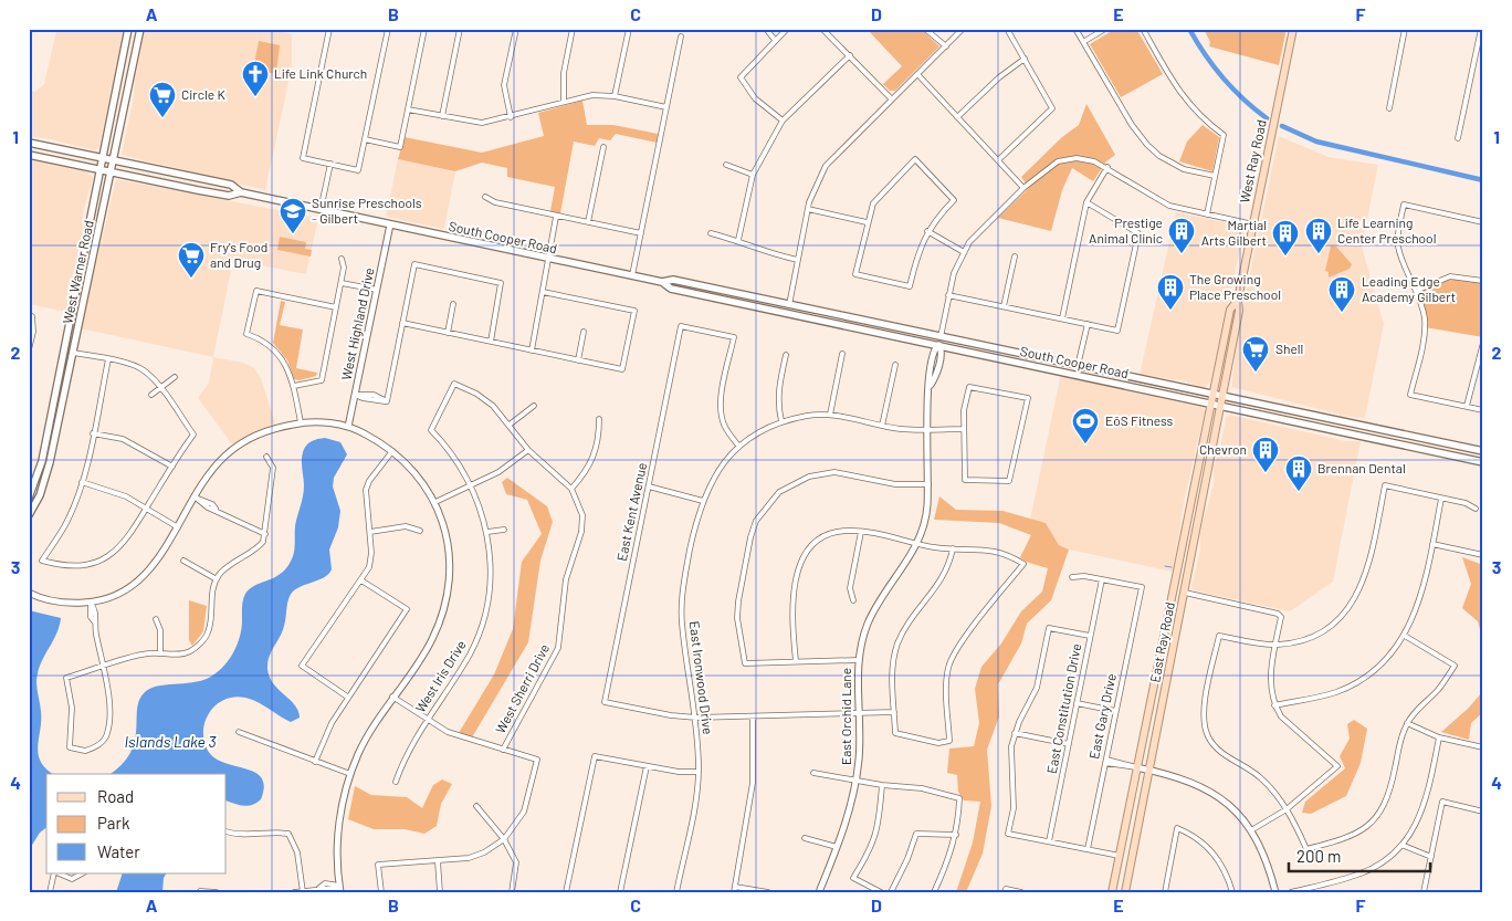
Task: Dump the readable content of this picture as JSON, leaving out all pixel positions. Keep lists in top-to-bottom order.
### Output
{
  "streets": {
    "main road": [
      "West Ray Road",
      "South Cooper Road",
      "West Warner Road",
      "East Ray Road"
    ],
    "street": [
      "West Highland Drive",
      "East Kent Avenue",
      "West Iris Drive",
      "East Ironwood Drive",
      "West Sherri Drive",
      "East Constitution Drive",
      "East Orchid Lane",
      "East Gary Drive"
    ]
  },
  "crossings": [
    ["West Ray Road", "South Cooper Road"],
    ["West Ray Road", "East Ray Road"],
    ["South Cooper Road", "West Warner Road"],
    ["South Cooper Road", "West Highland Drive"],
    ["South Cooper Road", "East Ray Road"],
    ["South Cooper Road", "East Orchid Lane"],
    ["East Kent Avenue", "East Ironwood Drive"],
    ["East Ironwood Drive", "East Orchid Lane"],
    ["East Constitution Drive", "East Gary Drive"]
  ],
  "water": ["Islands Lake 3"],
  "places": {
    "church": ["Life Link Church"],
    "supermarket": ["Circle K", "Fry's Food and Drug", "Shell"],
    "school or university": ["Sunrise Preschools - Gilbert"],
    "building": [
      "Prestige Animal Clinic",
      "Life Learning Center Preschool",
      "Martial Arts Gilbert",
      "The Growing Place Preschool",
      "Leading Edge Academy Gilbert",
      "Chevron",
      "Brennan Dental"
    ],
    "sports": ["EōS Fitness"]
  },
  "legend": ["Road", "Park", "Water"],
  "scale_bar": "200 m",
  "grid": {
    "columns": [
      "A",
      "B",
      "C",
      "D",
      "E",
      "F"
    ],
    "rows": [
      "1",
      "2",
      "3",
      "4"
    ]
  }
}
